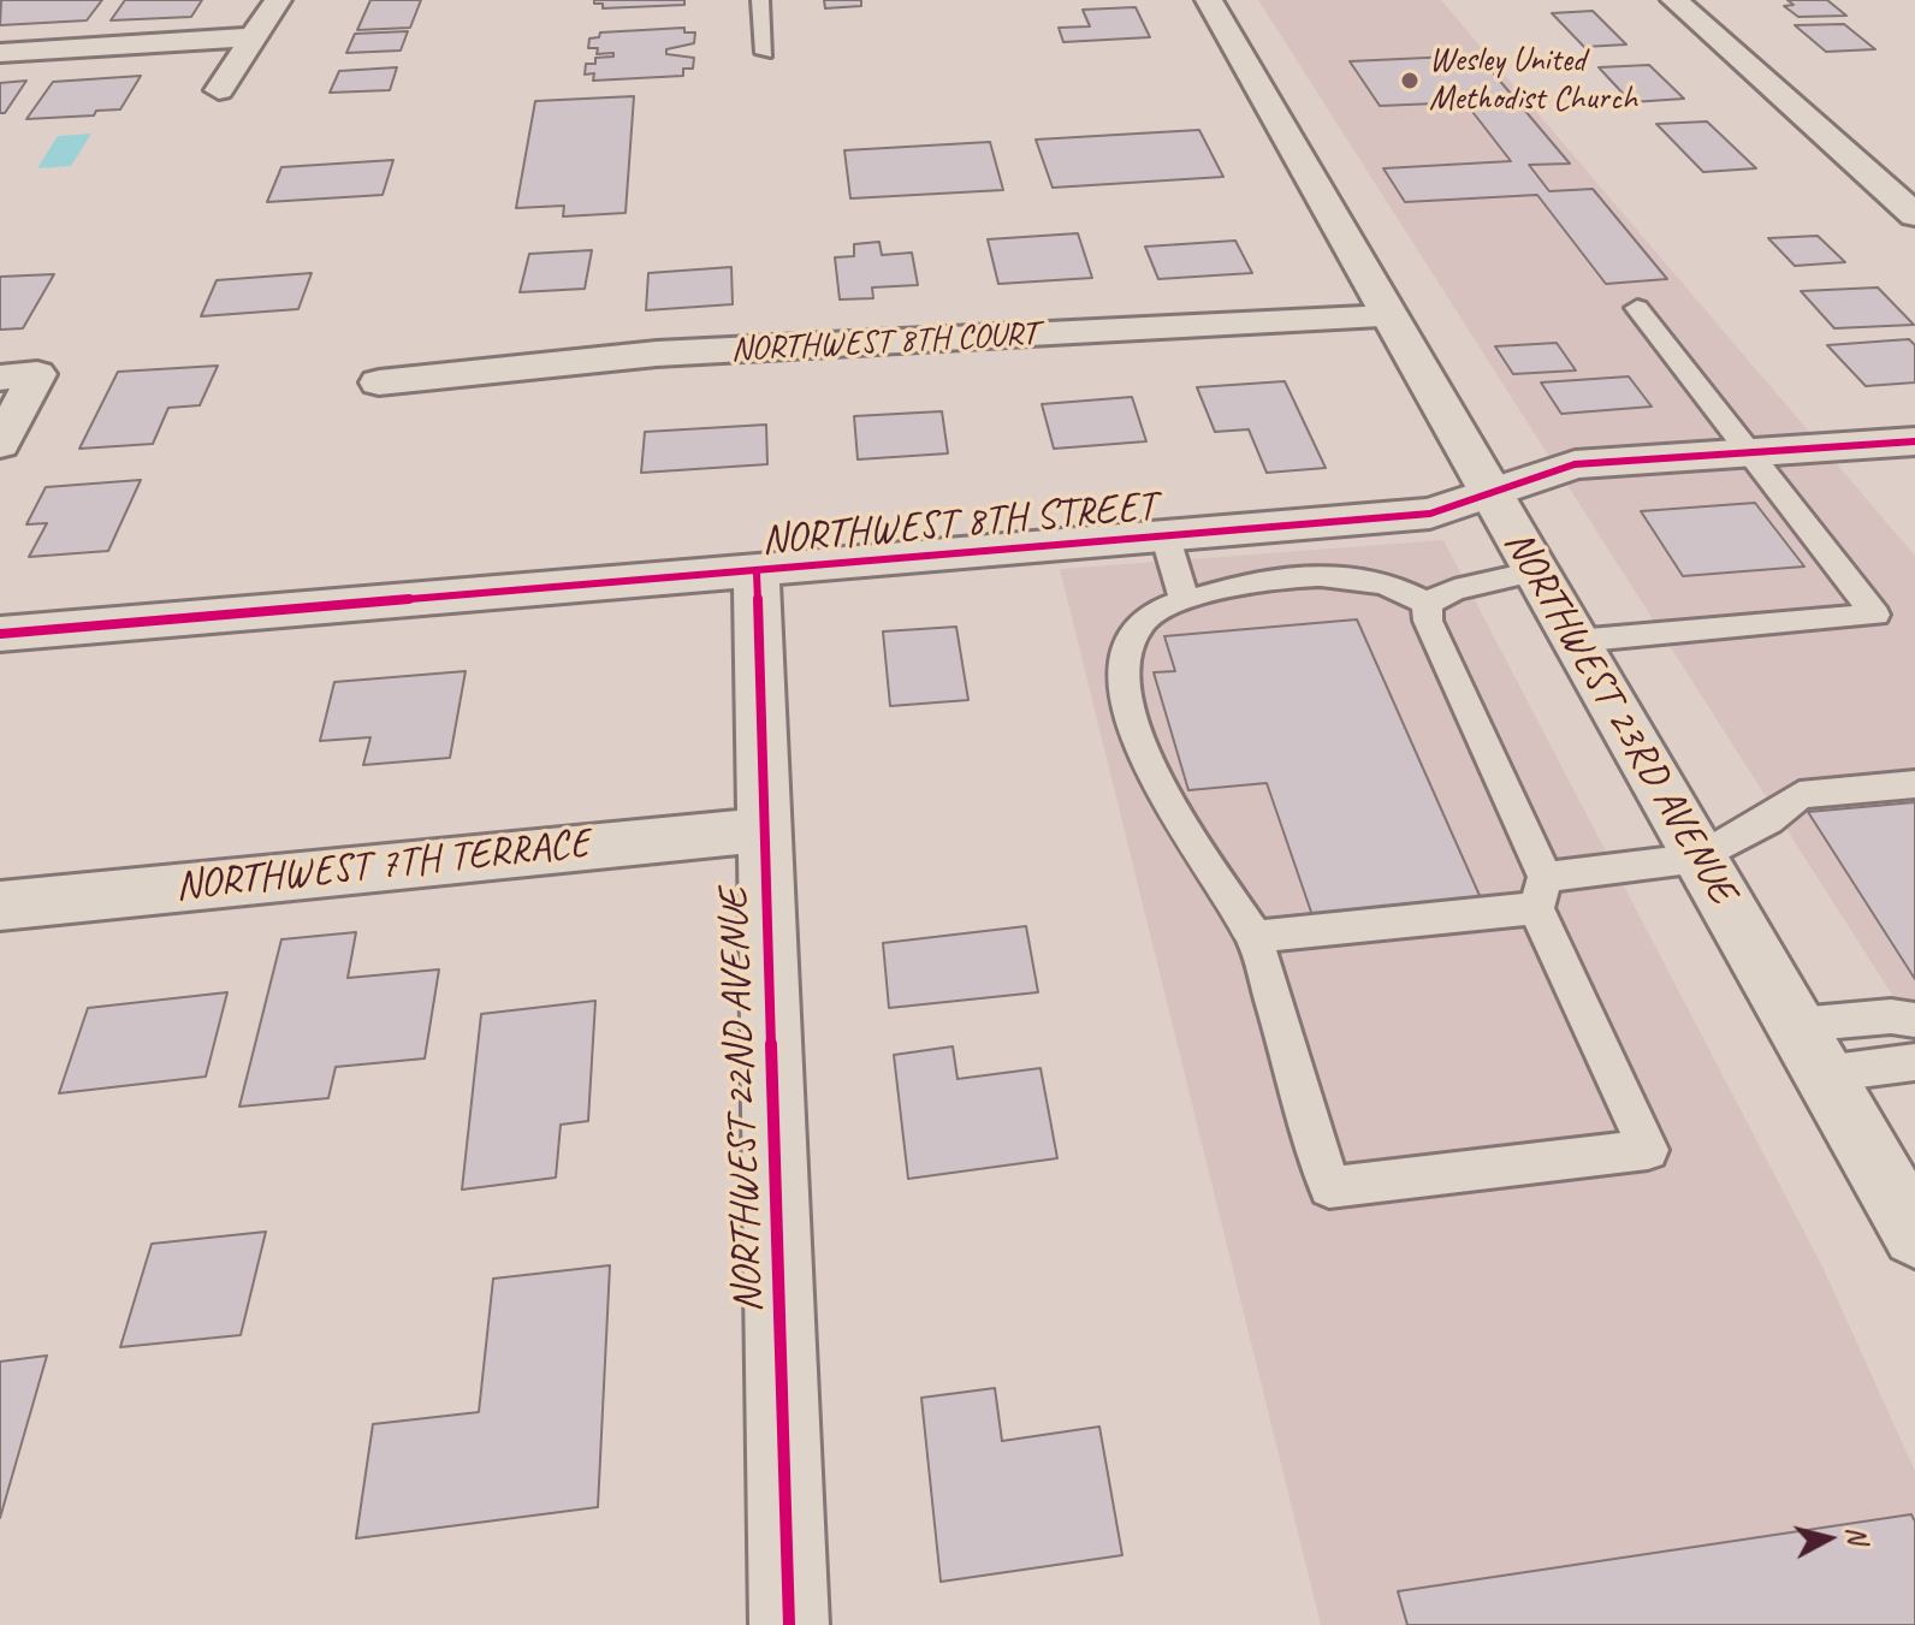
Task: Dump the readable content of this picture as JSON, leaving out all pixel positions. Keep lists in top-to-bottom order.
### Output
{
  "streets": {
    "street": [
      "NORTHWEST 8TH COURT",
      "NORTHWEST 8TH STREET",
      "NORTHWEST 23RD AVENUE",
      "NORTHWEST 7TH TERRACE",
      "NORTHWEST 22ND AVENUE"
    ]
  },
  "crossings": [
    ["NORTHWEST 8TH COURT", "NORTHWEST 23RD AVENUE"],
    ["NORTHWEST 8TH STREET", "NORTHWEST 23RD AVENUE"],
    ["NORTHWEST 8TH STREET", "NORTHWEST 22ND AVENUE"],
    ["NORTHWEST 7TH TERRACE", "NORTHWEST 22ND AVENUE"]
  ],
  "places": ["Wesley United Methodist Church"],
  "north": "right"
}
